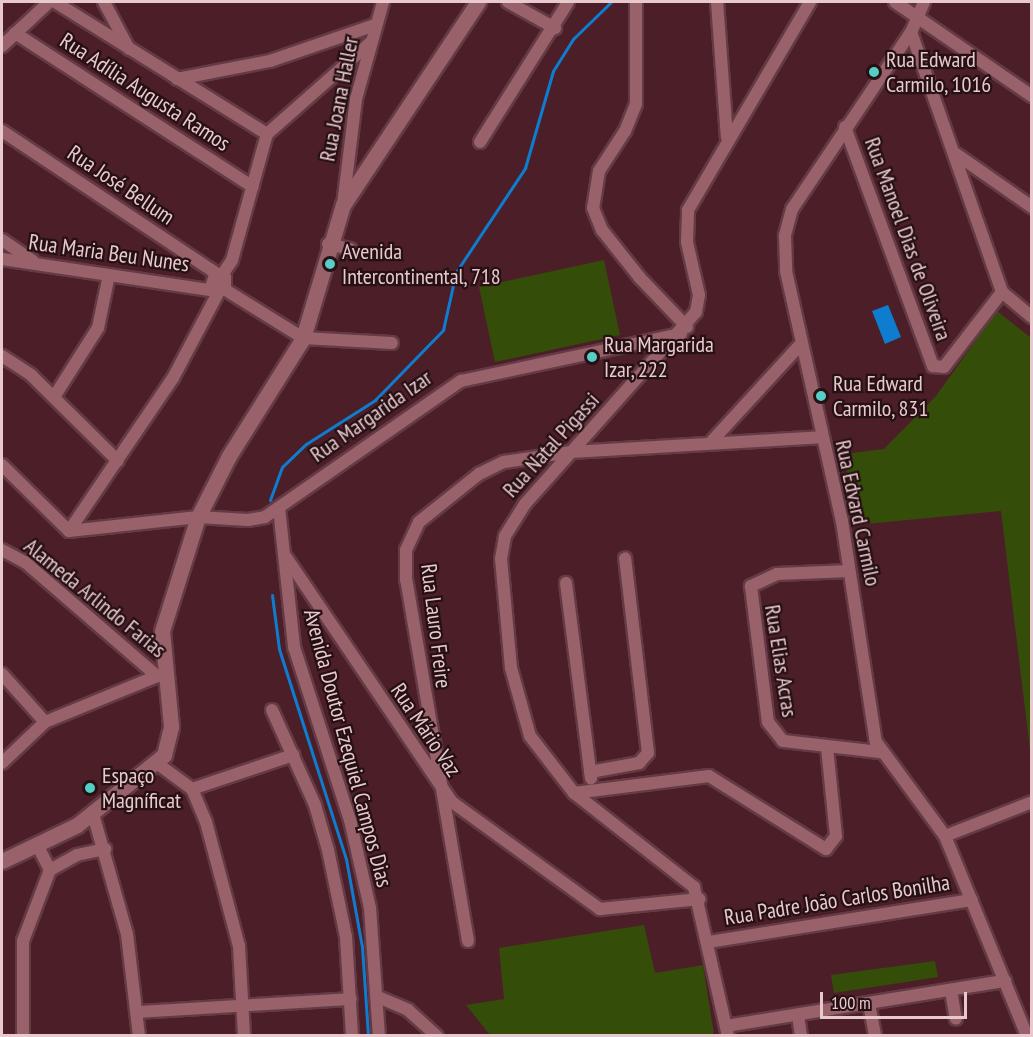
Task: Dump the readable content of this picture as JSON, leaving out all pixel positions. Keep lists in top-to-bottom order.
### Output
{
  "streets": {
    "street": [
      "Rua Adília Augusta Ramos",
      "Rua Joana Haller",
      "Rua José Bellum",
      "Rua Manoel Dias de Oliveira",
      "Rua Maria Beu Nunes",
      "Rua Margarida Izar",
      "Rua Natal Pigassi",
      "Rua Edvard Carmilo",
      "Alameda Arlindo Farias",
      "Rua Lauro Freire",
      "Rua Elias Acras",
      "Rua Mário Vaz",
      "Avenida Doutor Ezequiel Campos Dias",
      "Rua Padre João Carlos Bonilha"
    ]
  },
  "crossings": [
    ["Rua Manoel Dias de Oliveira", "Rua Edvard Carmilo"],
    ["Rua Margarida Izar", "Rua Natal Pigassi"],
    ["Rua Margarida Izar", "Avenida Doutor Ezequiel Campos Dias"],
    ["Rua Natal Pigassi", "Rua Lauro Freire"],
    ["Rua Natal Pigassi", "Rua Mário Vaz"],
    ["Rua Edvard Carmilo", "Rua Lauro Freire"],
    ["Rua Edvard Carmilo", "Rua Elias Acras"],
    ["Rua Edvard Carmilo", "Rua Padre João Carlos Bonilha"],
    ["Rua Lauro Freire", "Rua Mário Vaz"],
    ["Rua Mário Vaz", "Avenida Doutor Ezequiel Campos Dias"]
  ],
  "places": [
    "Rua Edward Carmilo, 1016",
    "Avenida Intercontinental, 718",
    "Rua Margarida Izar, 222",
    "Rua Edward Carmilo, 831",
    "Espaço Magníficat"
  ],
  "scale_bar": "100 m"
}
